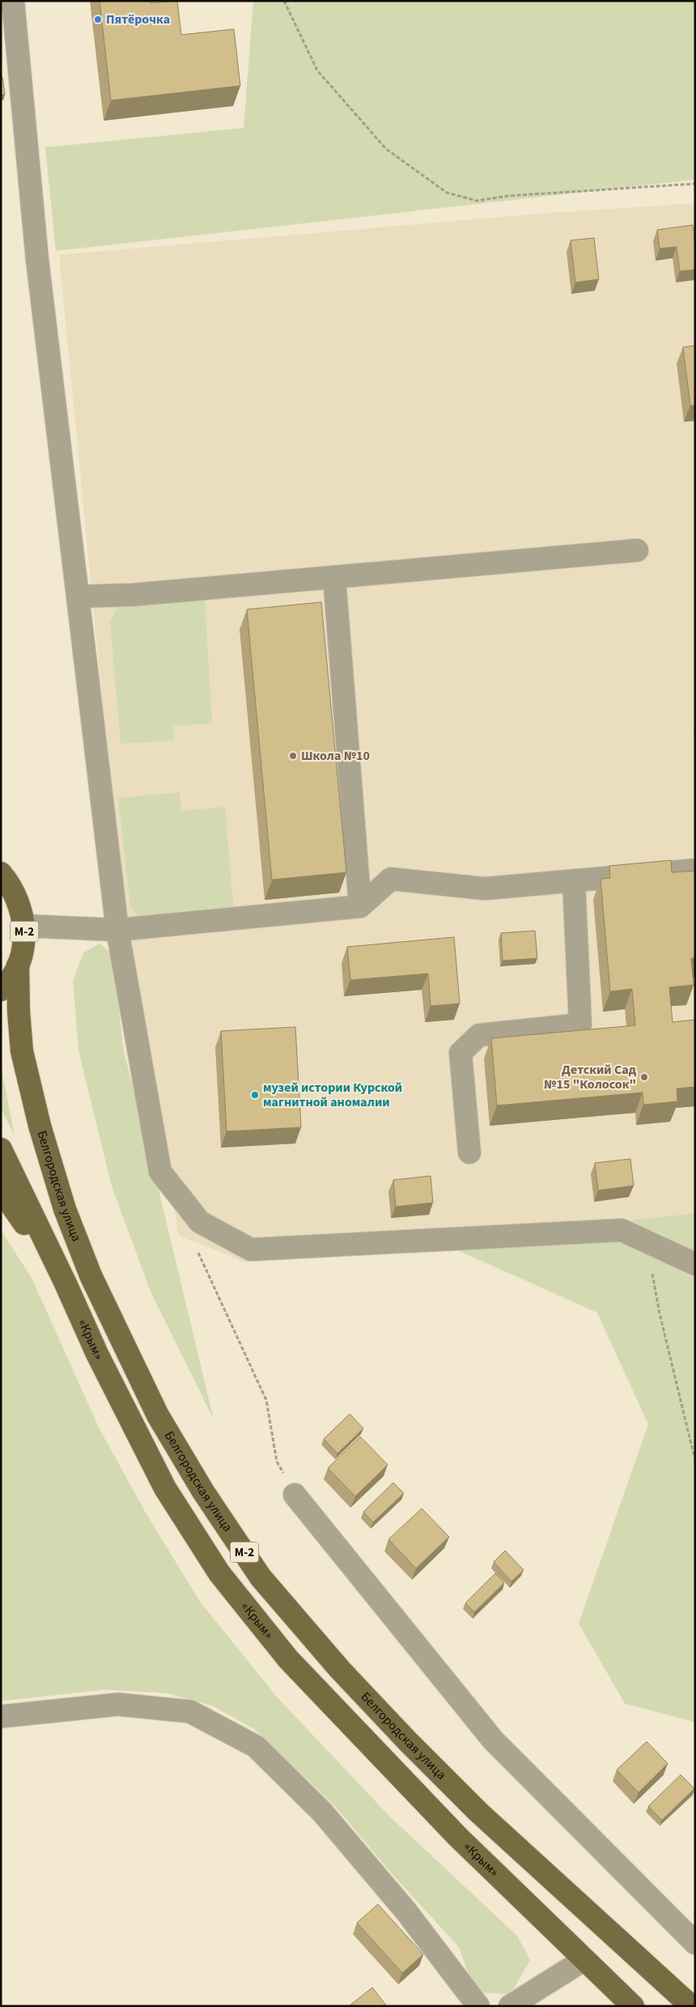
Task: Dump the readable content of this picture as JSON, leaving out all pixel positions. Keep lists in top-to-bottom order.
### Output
{
  "streets": {
    "main road": ["М-2", "Белгородская улица", "«Крым»"]
  },
  "crossings": [
    ["М-2", "Белгородская улица"]
  ],
  "places": [
    "Пятёрочка",
    "Школа №10",
    "Детский Сад №15 \"Колосок\"",
    "музей истории Курской магнитной аномалии"
  ]
}
